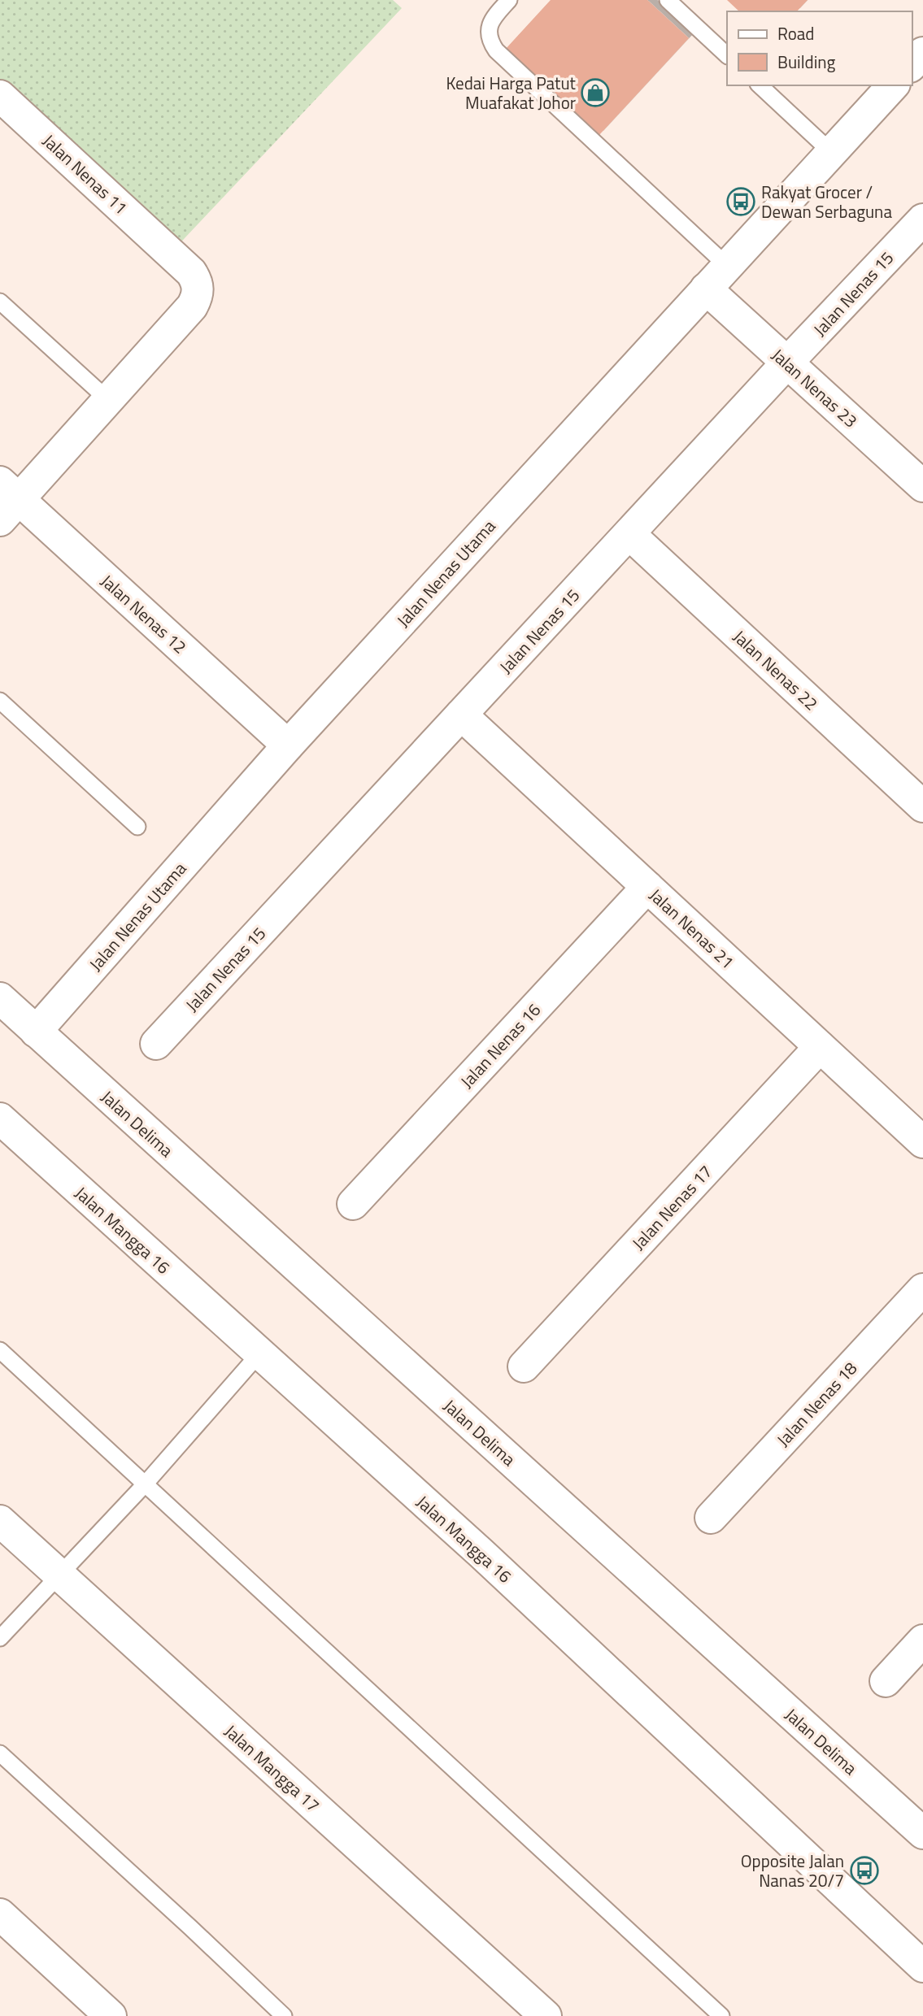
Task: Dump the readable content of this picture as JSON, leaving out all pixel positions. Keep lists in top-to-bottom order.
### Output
{
  "streets": {
    "street": [
      "Jalan Nenas 11",
      "Jalan Nenas 15",
      "Jalan Nenas 23",
      "Jalan Nenas Utama",
      "Jalan Nenas 12",
      "Jalan Nenas 22",
      "Jalan Nenas 21",
      "Jalan Nenas 16",
      "Jalan Delima",
      "Jalan Nenas 17",
      "Jalan Mangga 16",
      "Jalan Nenas 18",
      "Jalan Mangga 17"
    ]
  },
  "crossings": [
    ["Jalan Nenas 11", "Jalan Nenas 12"],
    ["Jalan Nenas 15", "Jalan Nenas 23"],
    ["Jalan Nenas 15", "Jalan Nenas 22"],
    ["Jalan Nenas 15", "Jalan Nenas 21"],
    ["Jalan Nenas 23", "Jalan Nenas Utama"],
    ["Jalan Nenas Utama", "Jalan Nenas 12"],
    ["Jalan Nenas Utama", "Jalan Delima"],
    ["Jalan Nenas 21", "Jalan Nenas 16"],
    ["Jalan Nenas 21", "Jalan Nenas 17"]
  ],
  "places": {
    "shop": ["Kedai Harga Patut Muafakat Johor"],
    "bus stop": ["Rakyat Grocer / Dewan Serbaguna", "Opposite Jalan Nanas 20/7"]
  },
  "legend": ["Road", "Building"]
}
